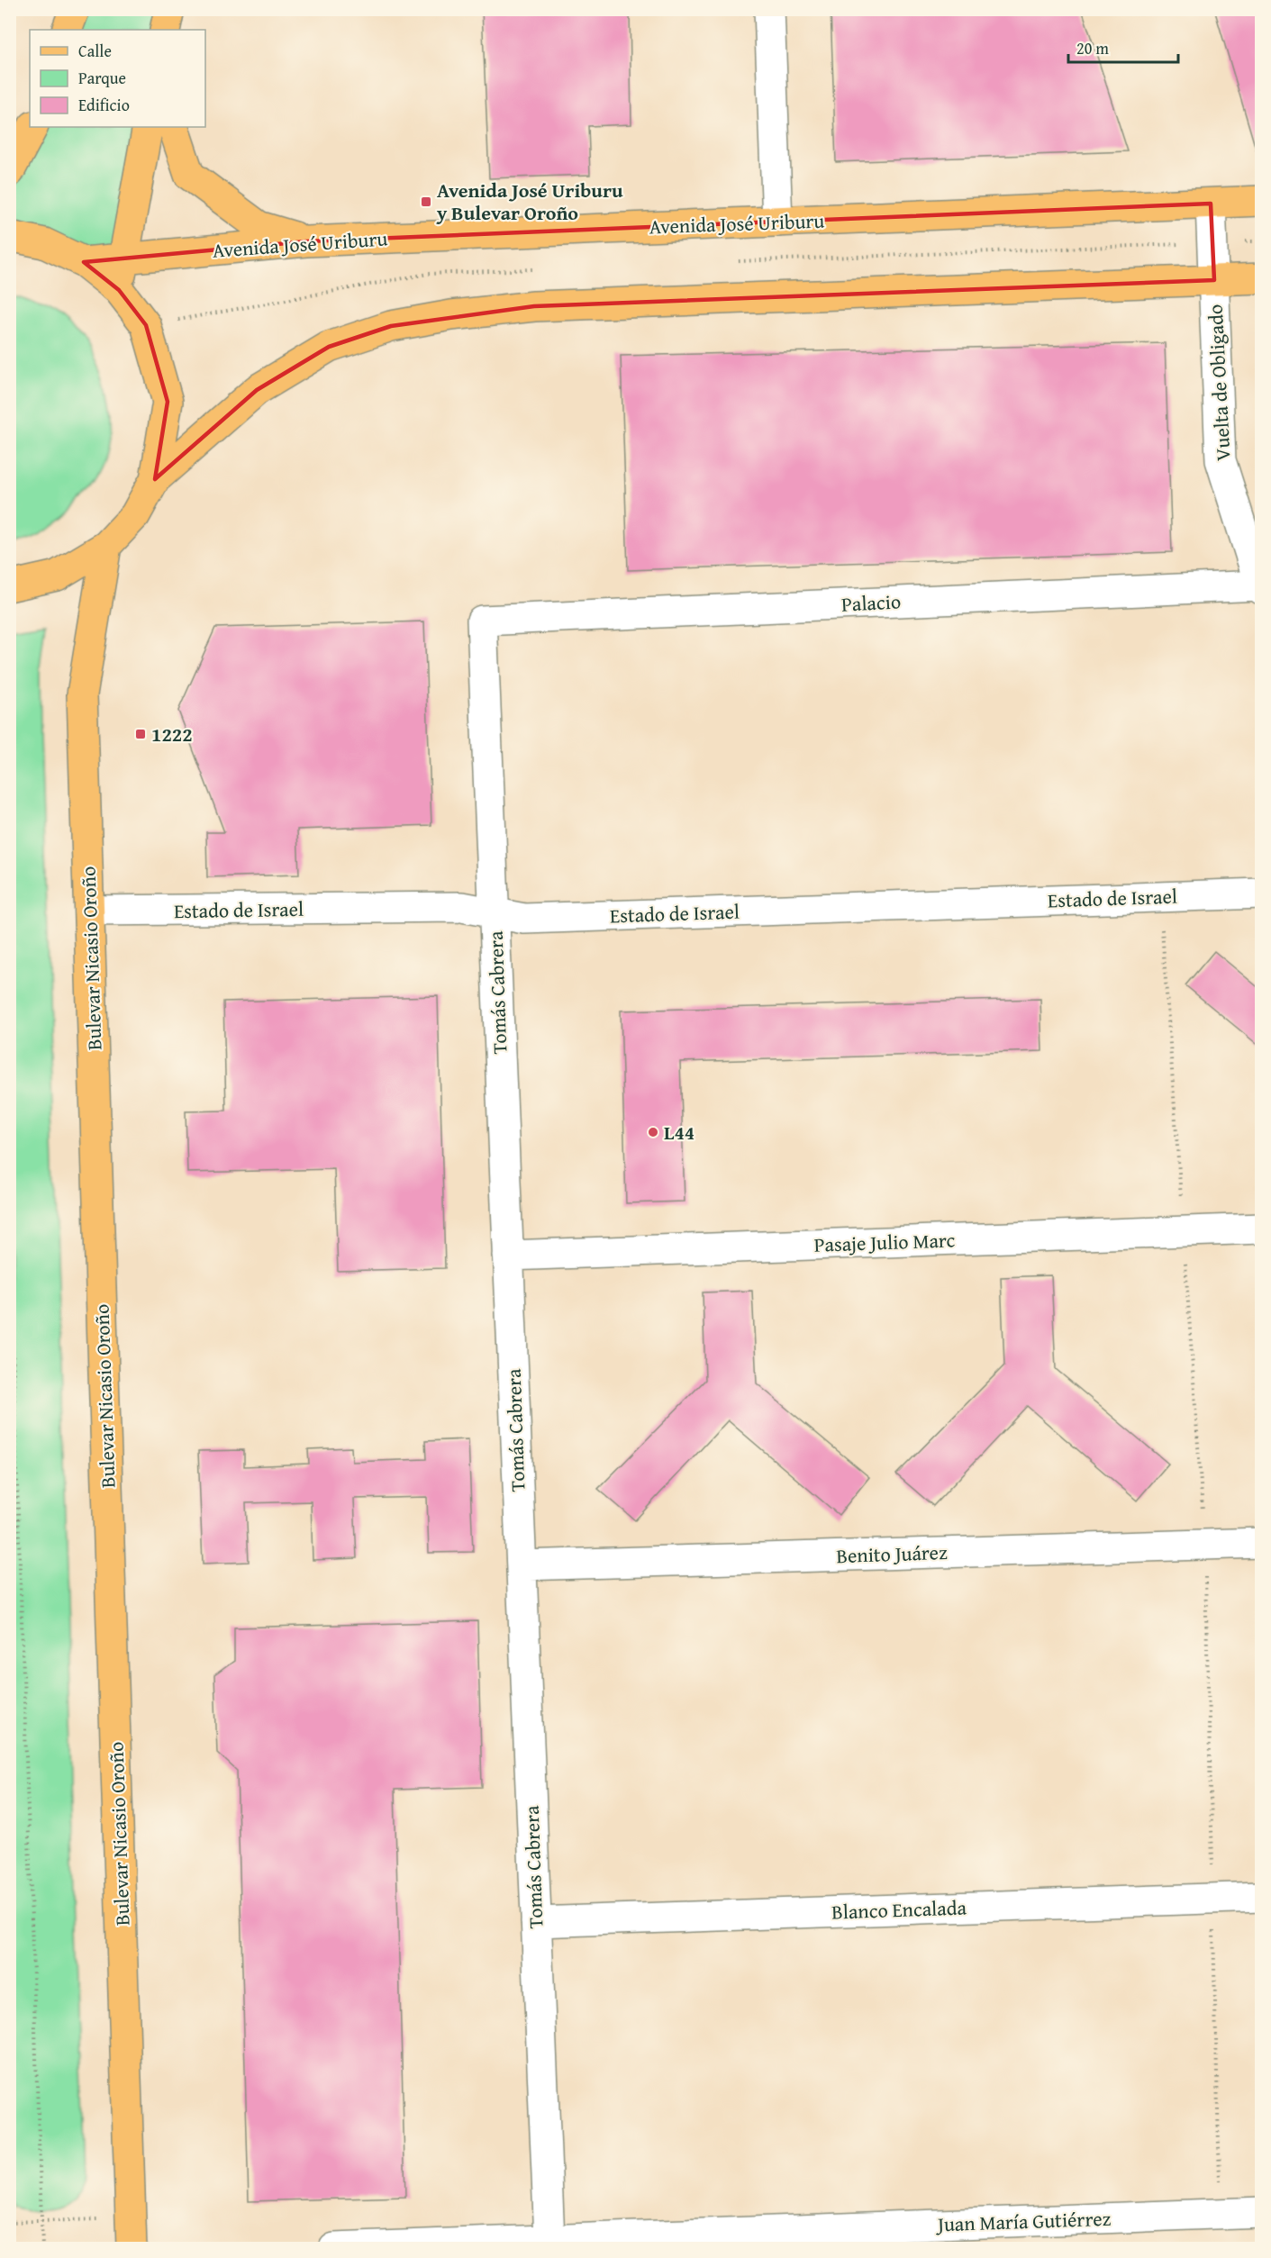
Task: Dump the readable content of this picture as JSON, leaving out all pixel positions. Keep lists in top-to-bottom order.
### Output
{
  "streets": {
    "main road": ["Avenida José Uriburu", "Bulevar Nicasio Oroño"],
    "street": [
      "Vuelta de Obligado",
      "Palacio",
      "Estado de Israel",
      "Tomás Cabrera",
      "Pasaje Julio Marc",
      "Benito Juárez",
      "Blanco Encalada",
      "Juan María Gutiérrez"
    ]
  },
  "crossings": [
    ["Avenida José Uriburu", "Vuelta de Obligado"],
    ["Vuelta de Obligado", "Palacio"],
    ["Palacio", "Tomás Cabrera"],
    ["Estado de Israel", "Bulevar Nicasio Oroño"],
    ["Estado de Israel", "Tomás Cabrera"],
    ["Tomás Cabrera", "Pasaje Julio Marc"],
    ["Tomás Cabrera", "Benito Juárez"],
    ["Tomás Cabrera", "Blanco Encalada"],
    ["Tomás Cabrera", "Juan María Gutiérrez"]
  ],
  "places": {
    "transit": ["Avenida José Uriburu y Bulevar Oroño", "1222"],
    "other": ["L44"]
  },
  "legend": ["Calle", "Parque", "Edificio"],
  "scale_bar": "20 m"
}
